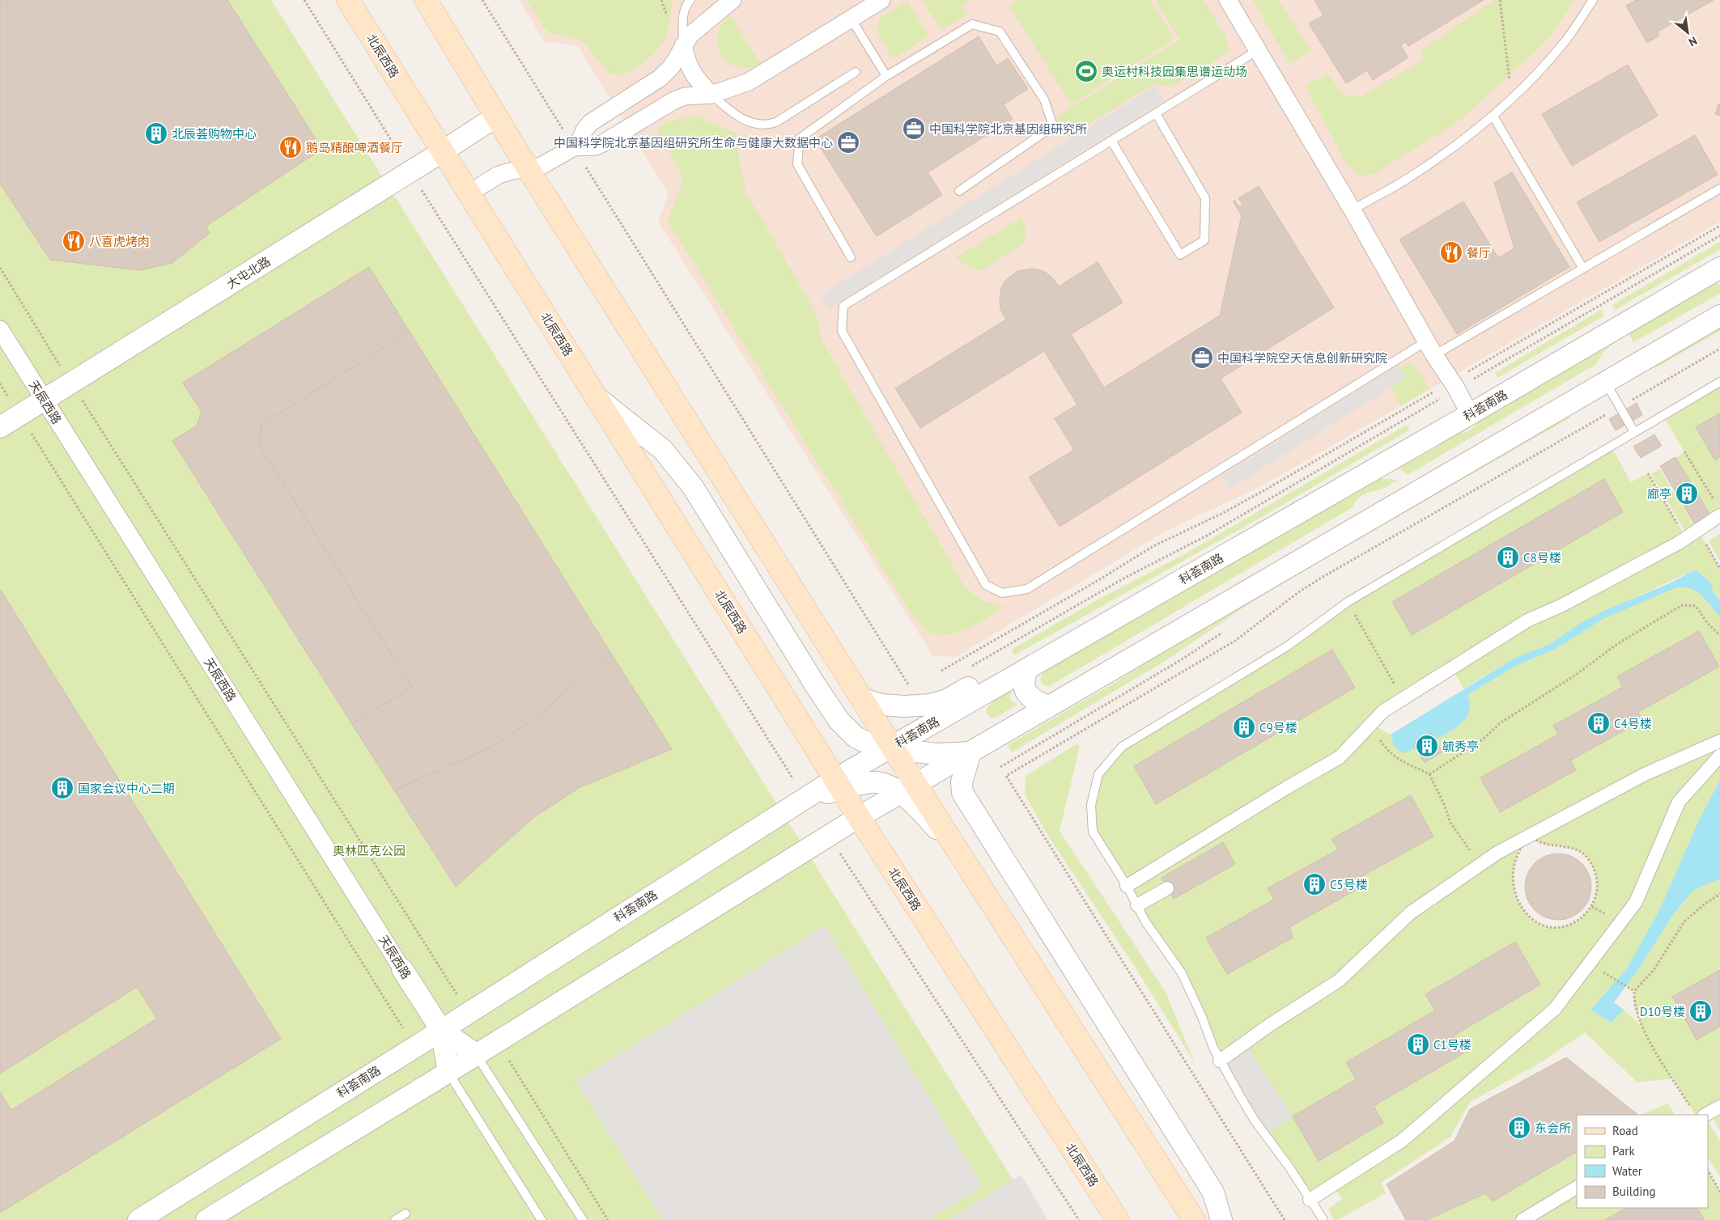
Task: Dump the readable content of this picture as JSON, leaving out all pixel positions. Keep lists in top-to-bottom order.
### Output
{
  "streets": {
    "main road": ["北辰西路"],
    "street": ["大屯北路", "天辰西路", "科荟南路"]
  },
  "crossings": [
    ["北辰西路", "大屯北路"],
    ["北辰西路", "科荟南路"],
    ["大屯北路", "天辰西路"],
    ["天辰西路", "科荟南路"]
  ],
  "parks": ["奥林匹克公园"],
  "places": {
    "sports": ["奥运村科技园集思谱运动场"],
    "office": ["中国科学院北京基因组研究所", "中国科学院北京基因组研究所生命与健康大数据中心", "中国科学院空天信息创新研究院"],
    "building": [
      "北辰荟购物中心",
      "廊亭",
      "C8号楼",
      "C4号楼",
      "C9号楼",
      "毓秀亭",
      "国家会议中心二期",
      "C5号楼",
      "D10号楼",
      "C1号楼",
      "东会所"
    ],
    "restaurant": ["鹅岛精酿啤酒餐厅", "八喜虎烤肉", "餐厅"]
  },
  "legend": [
    "Road",
    "Park",
    "Water",
    "Building"
  ],
  "north": "bottom right"
}
